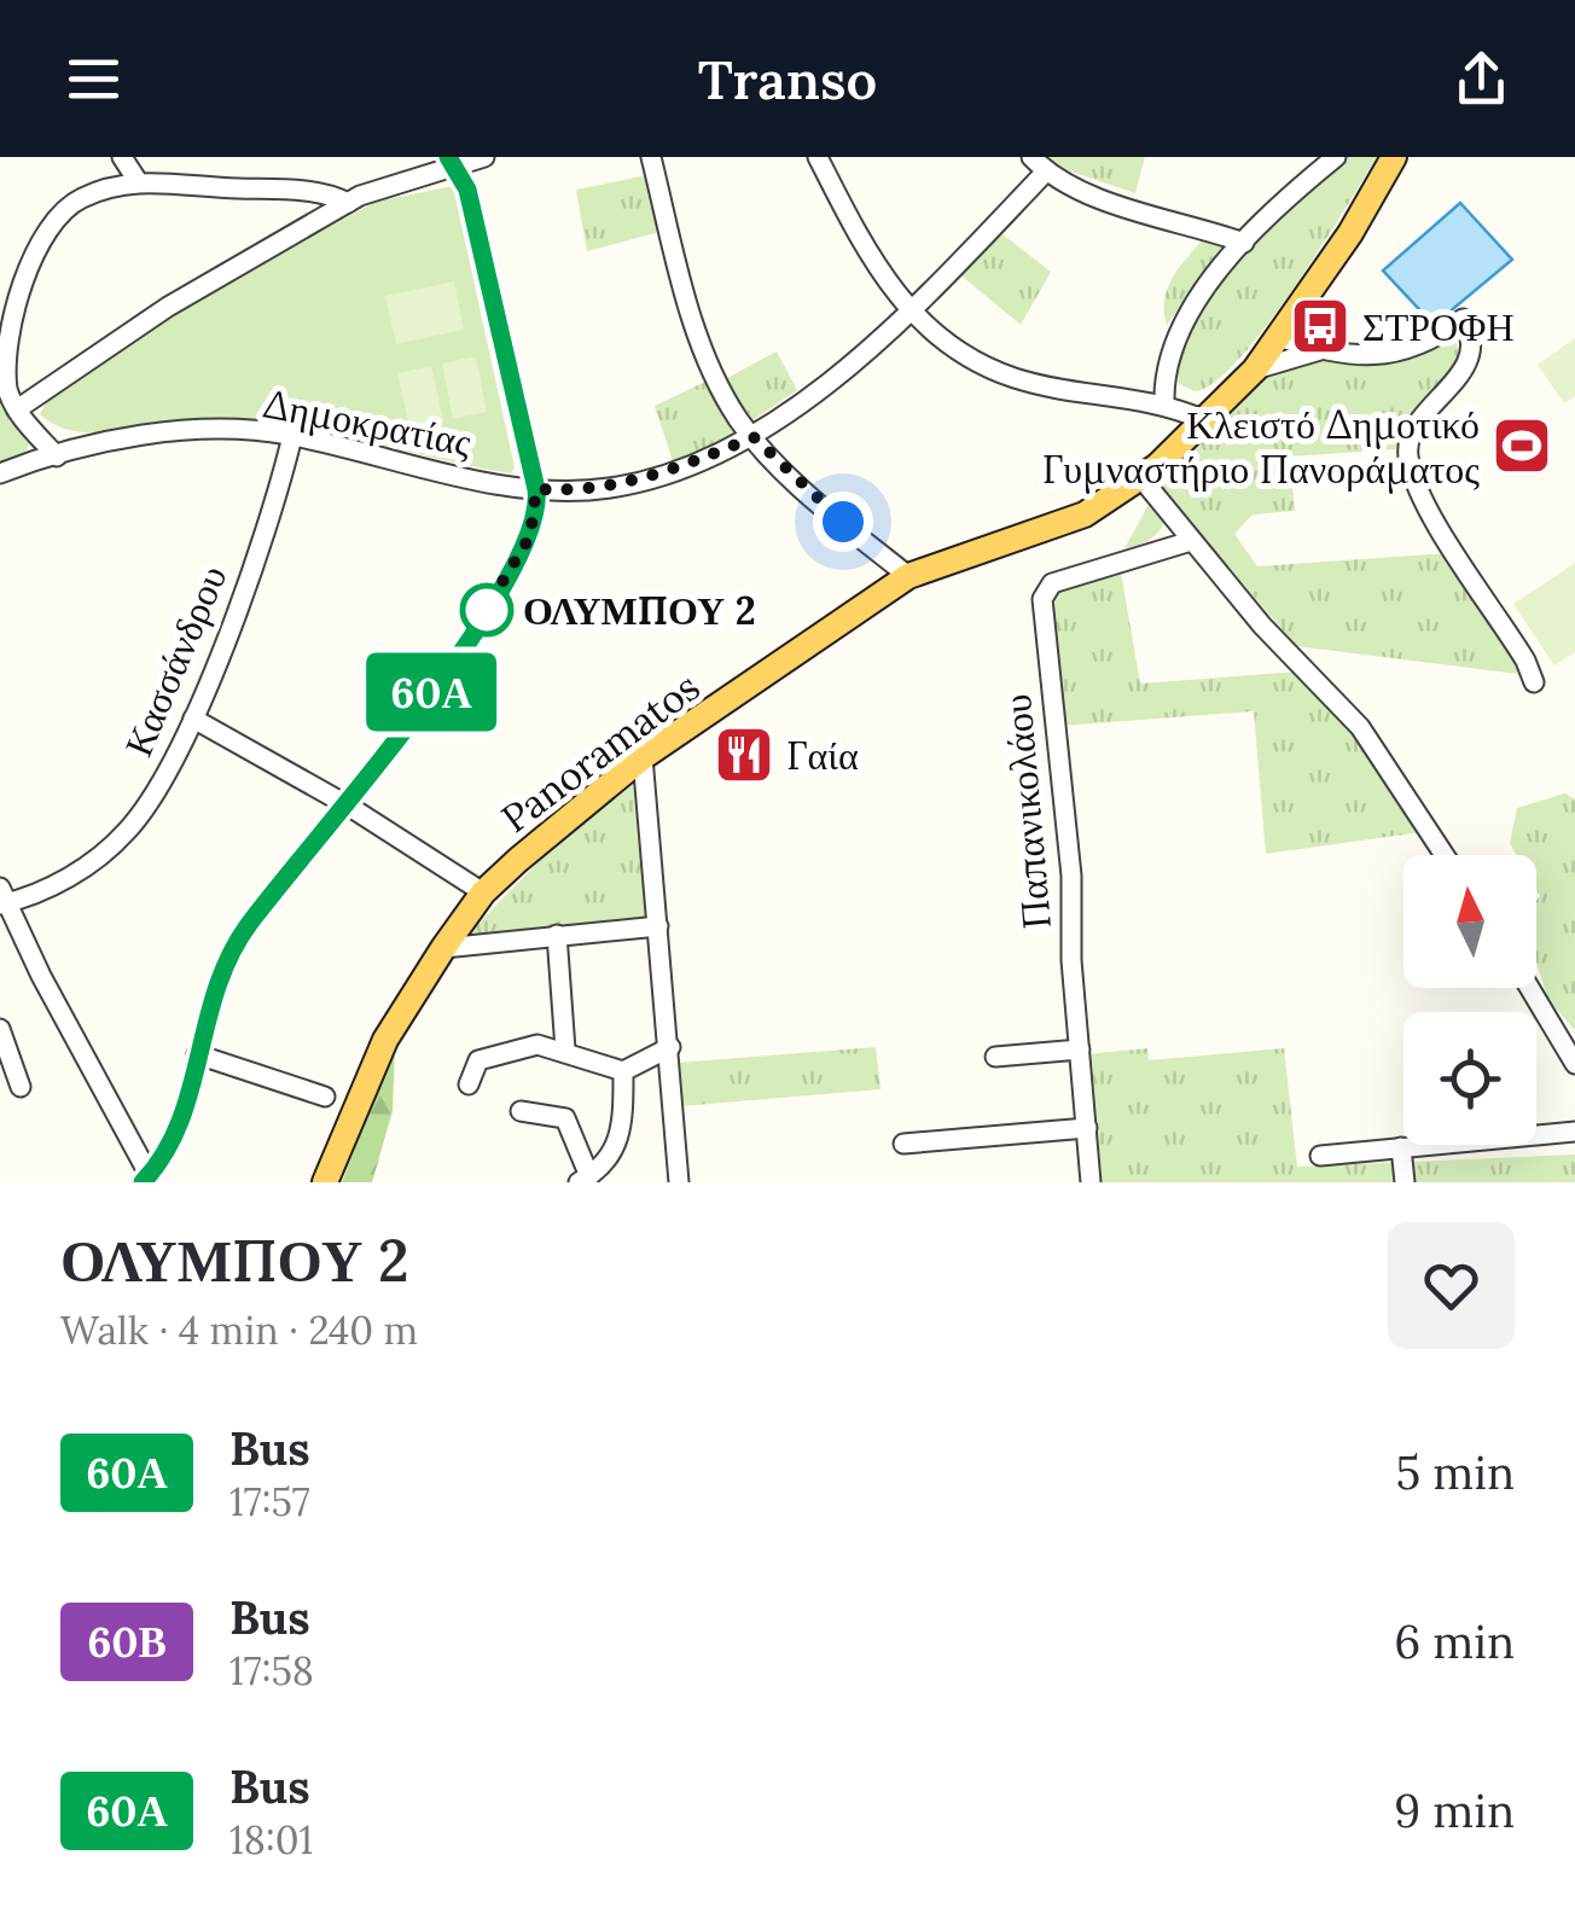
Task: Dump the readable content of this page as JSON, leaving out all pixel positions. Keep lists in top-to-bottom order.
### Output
{
  "streets": {
    "main road": ["Panoramatos"],
    "street": ["Δημοκρατίας", "Κασσάνδρου", "Παπανικολάου"]
  },
  "crossings": [
    ["Δημοκρατίας", "Κασσάνδρου"]
  ],
  "places": {
    "bus stop": ["ΣΤΡΟΦΗ"],
    "sports": ["Κλειστό Δημοτικό Γυμναστήριο Πανοράματος"],
    "other": ["ΟΛΥΜΠΟΥ 2"],
    "restaurant": ["Γαία"]
  },
  "lines": ["bus line 60Α"],
  "north": "top",
  "page": {
    "header": "Transo",
    "on_map": "60Α",
    "heading": ["ΟΛΥΜΠΟΥ 2", "Walk · 4 min · 240 m"],
    "list": [
      {
        "mark": "60Α",
        "name": "Bus",
        "note": "17:57",
        "value": "5 min"
      },
      {
        "mark": "60Β",
        "name": "Bus",
        "note": "17:58",
        "value": "6 min"
      },
      {
        "mark": "60Α",
        "name": "Bus",
        "note": "18:01",
        "value": "9 min"
      }
    ]
  }
}
